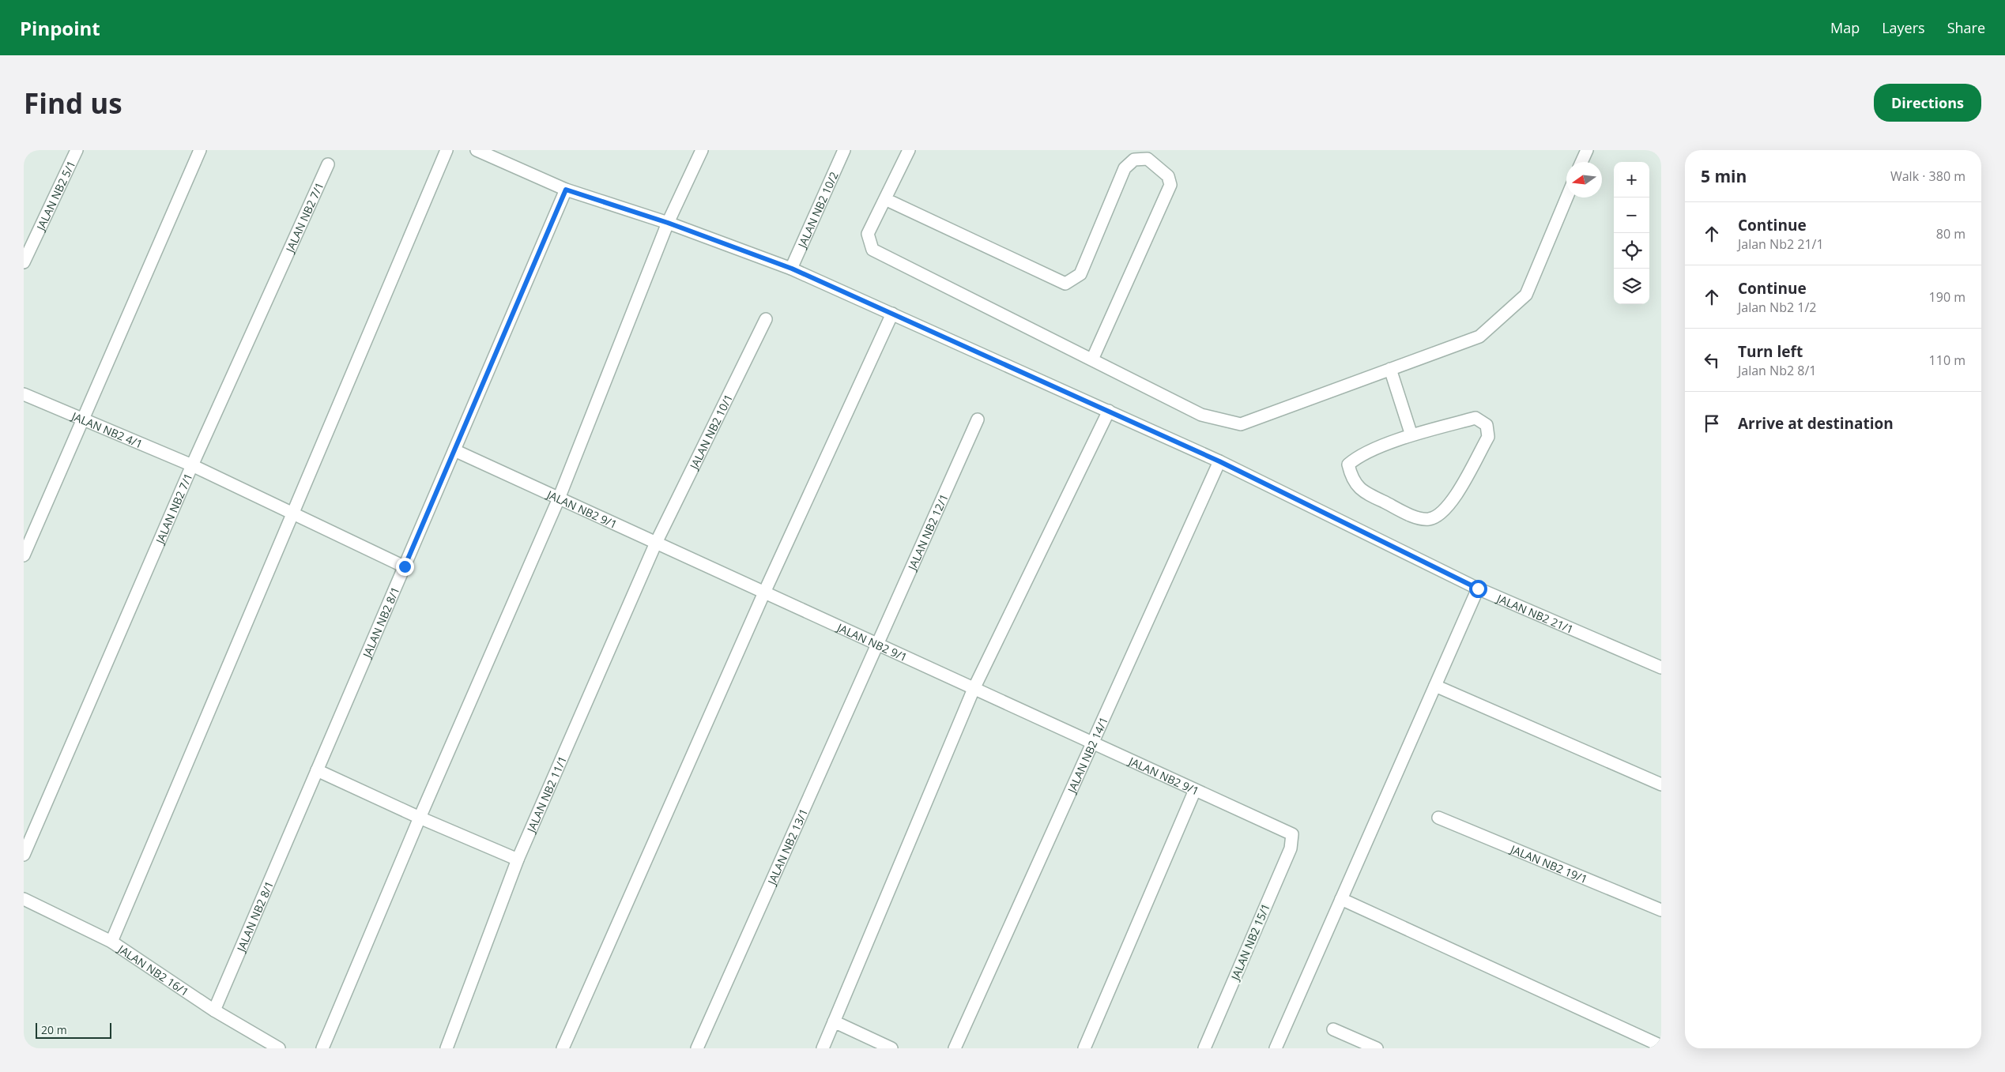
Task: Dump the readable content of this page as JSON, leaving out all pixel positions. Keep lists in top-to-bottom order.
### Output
{
  "streets": {
    "street": [
      "JALAN NB2 5/1",
      "JALAN NB2 10/2",
      "JALAN NB2 7/1",
      "JALAN NB2 4/1",
      "JALAN NB2 10/1",
      "JALAN NB2 9/1",
      "JALAN NB2 12/1",
      "JALAN NB2 21/1",
      "JALAN NB2 8/1",
      "JALAN NB2 14/1",
      "JALAN NB2 11/1",
      "JALAN NB2 13/1",
      "JALAN NB2 19/1",
      "JALAN NB2 15/1",
      "JALAN NB2 16/1"
    ]
  },
  "crossings": [
    ["JALAN NB2 10/2", "JALAN NB2 21/1"],
    ["JALAN NB2 7/1", "JALAN NB2 4/1"],
    ["JALAN NB2 4/1", "JALAN NB2 8/1"],
    ["JALAN NB2 10/1", "JALAN NB2 9/1"],
    ["JALAN NB2 10/1", "JALAN NB2 11/1"],
    ["JALAN NB2 9/1", "JALAN NB2 12/1"],
    ["JALAN NB2 9/1", "JALAN NB2 8/1"],
    ["JALAN NB2 9/1", "JALAN NB2 14/1"],
    ["JALAN NB2 9/1", "JALAN NB2 11/1"],
    ["JALAN NB2 9/1", "JALAN NB2 13/1"],
    ["JALAN NB2 9/1", "JALAN NB2 15/1"],
    ["JALAN NB2 12/1", "JALAN NB2 13/1"],
    ["JALAN NB2 21/1", "JALAN NB2 8/1"],
    ["JALAN NB2 21/1", "JALAN NB2 14/1"],
    ["JALAN NB2 8/1", "JALAN NB2 16/1"]
  ],
  "scale_bar": "20 m",
  "north": "left",
  "page": {
    "header": "Pinpoint",
    "nav": ["Map", "Layers", "Share"],
    "buttons": "Directions",
    "title": "Find us",
    "heading": ["5 min", "Walk · 380 m"],
    "map_buttons": ["+", "−"],
    "list": [
      ["Continue", "Jalan Nb2 21/1", "80 m"],
      ["Continue", "Jalan Nb2 1/2", "190 m"],
      ["Turn left", "Jalan Nb2 8/1", "110 m"],
      "Arrive at destination"
    ],
    "scale": "20 m"
  }
}
